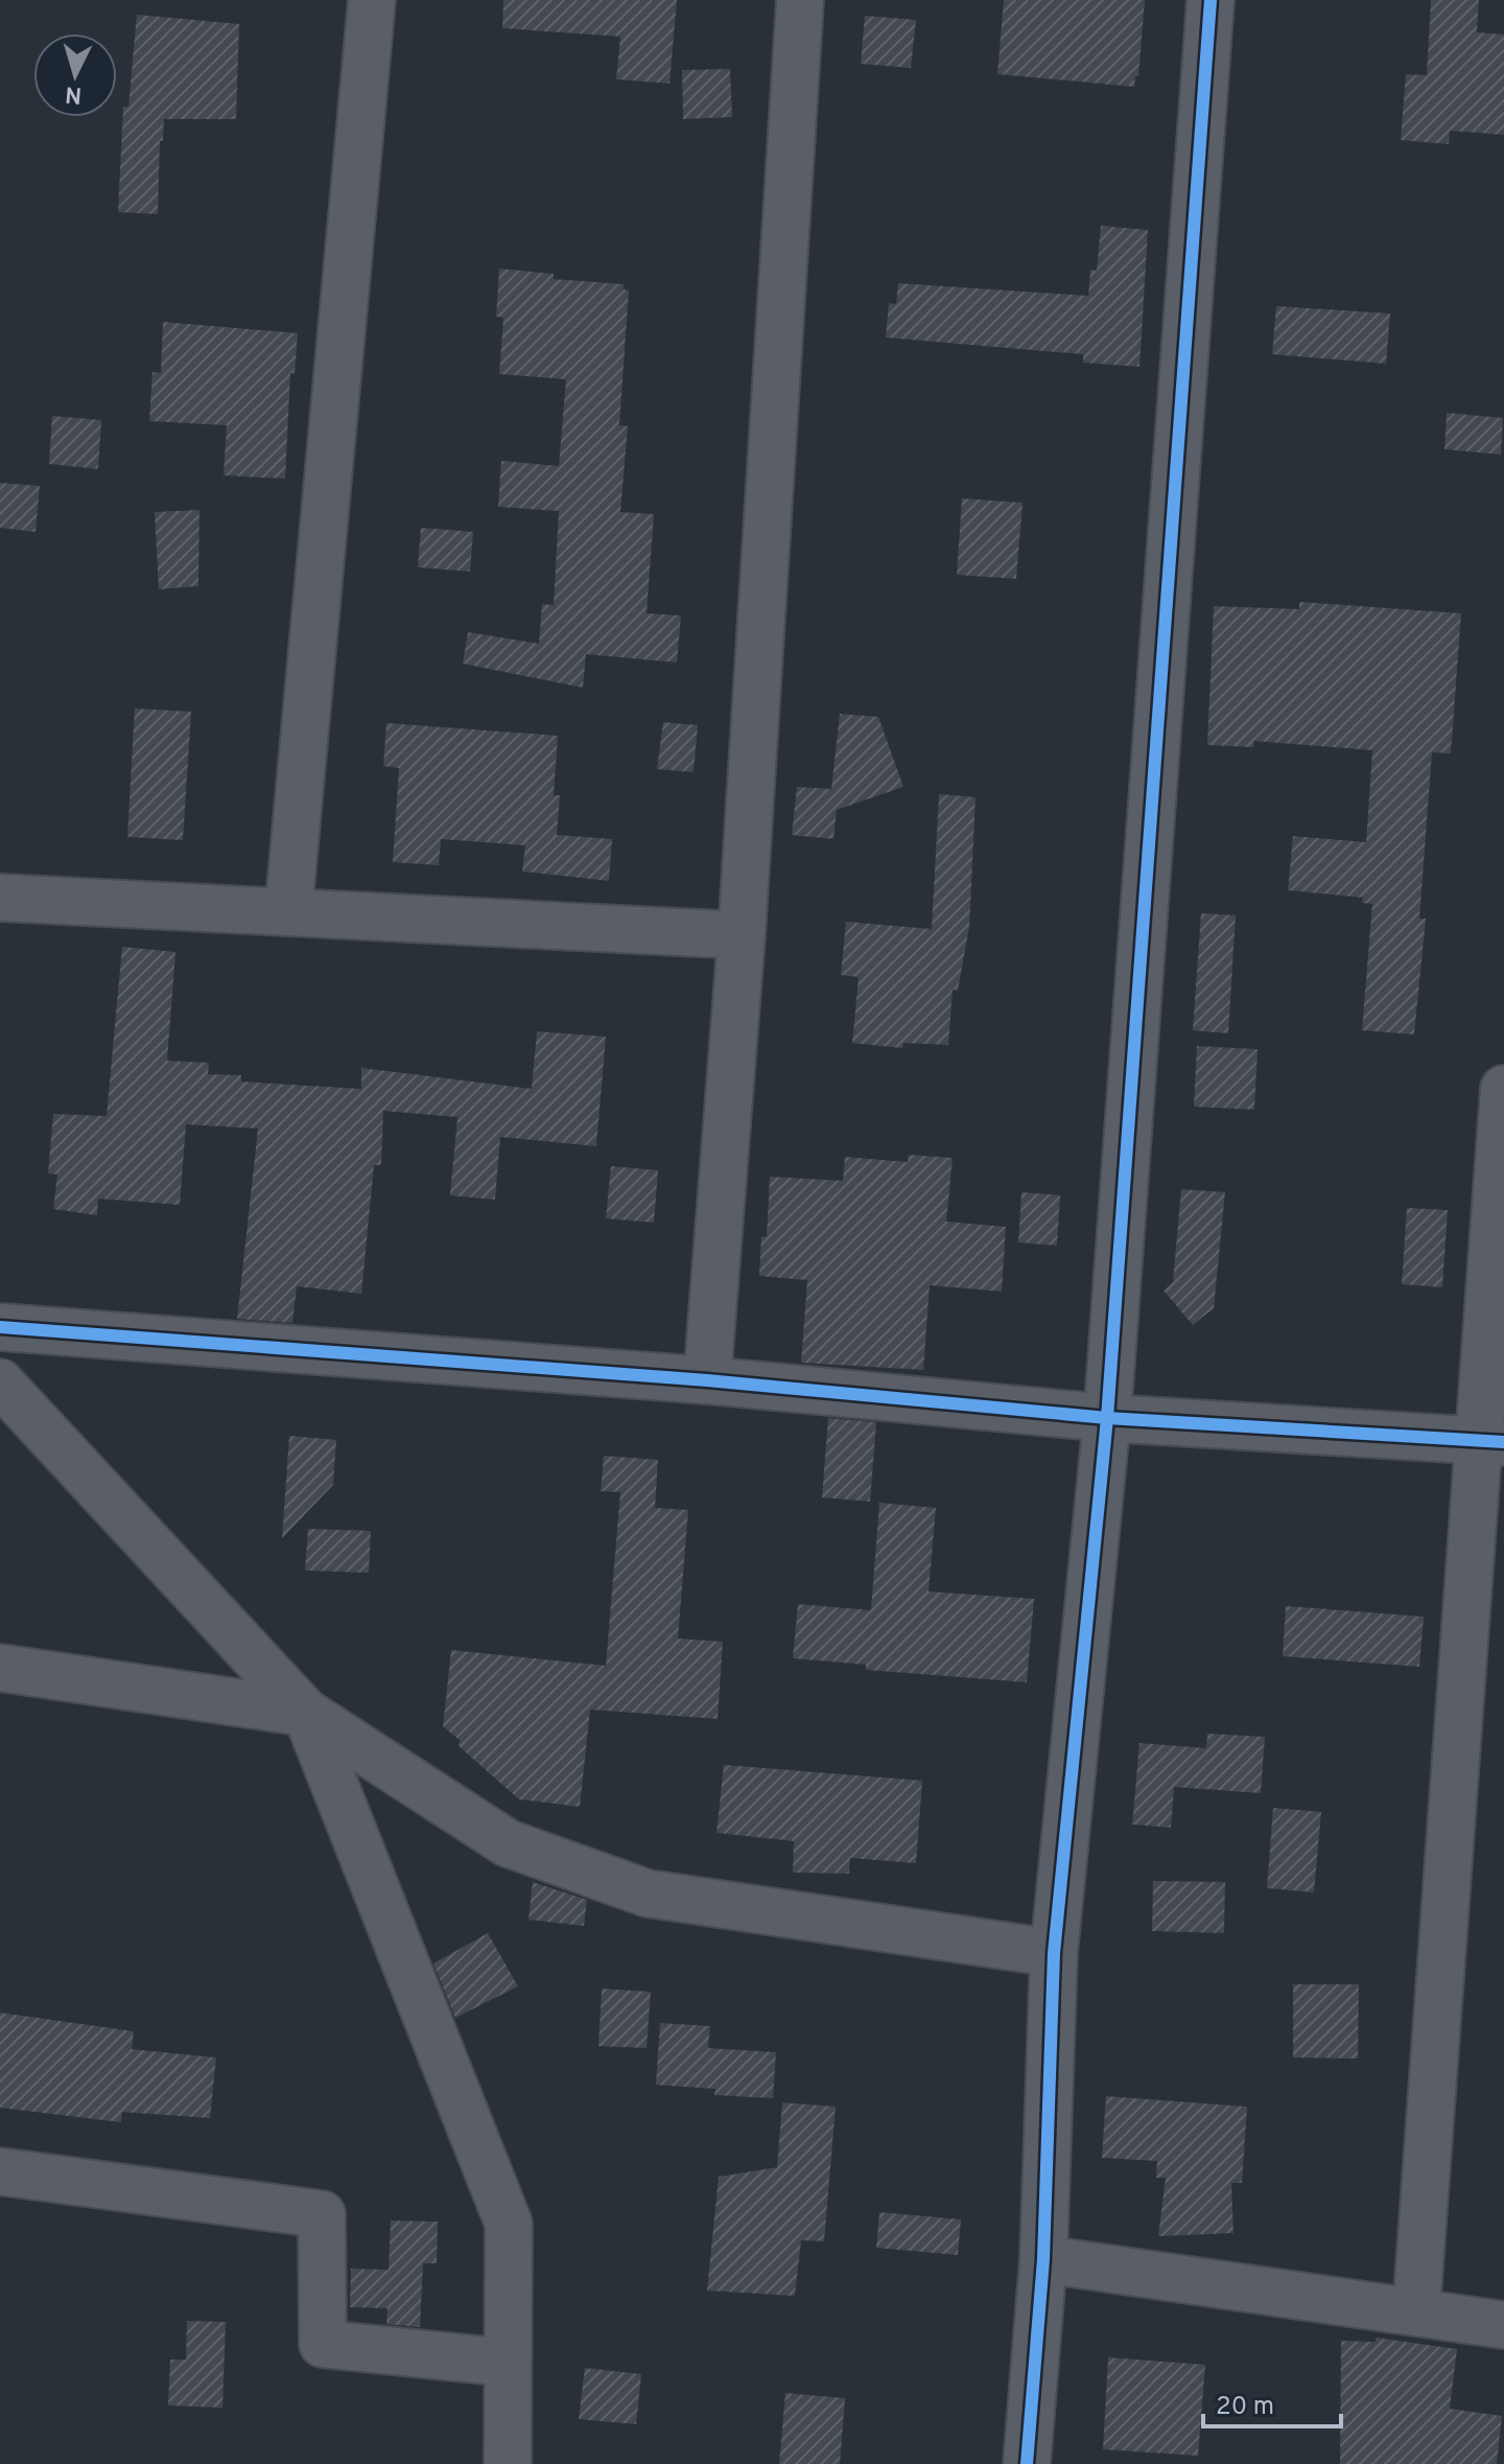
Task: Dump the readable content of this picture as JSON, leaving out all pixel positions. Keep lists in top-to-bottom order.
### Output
{
  "scale_bar": "20 m",
  "north": "bottom"
}
